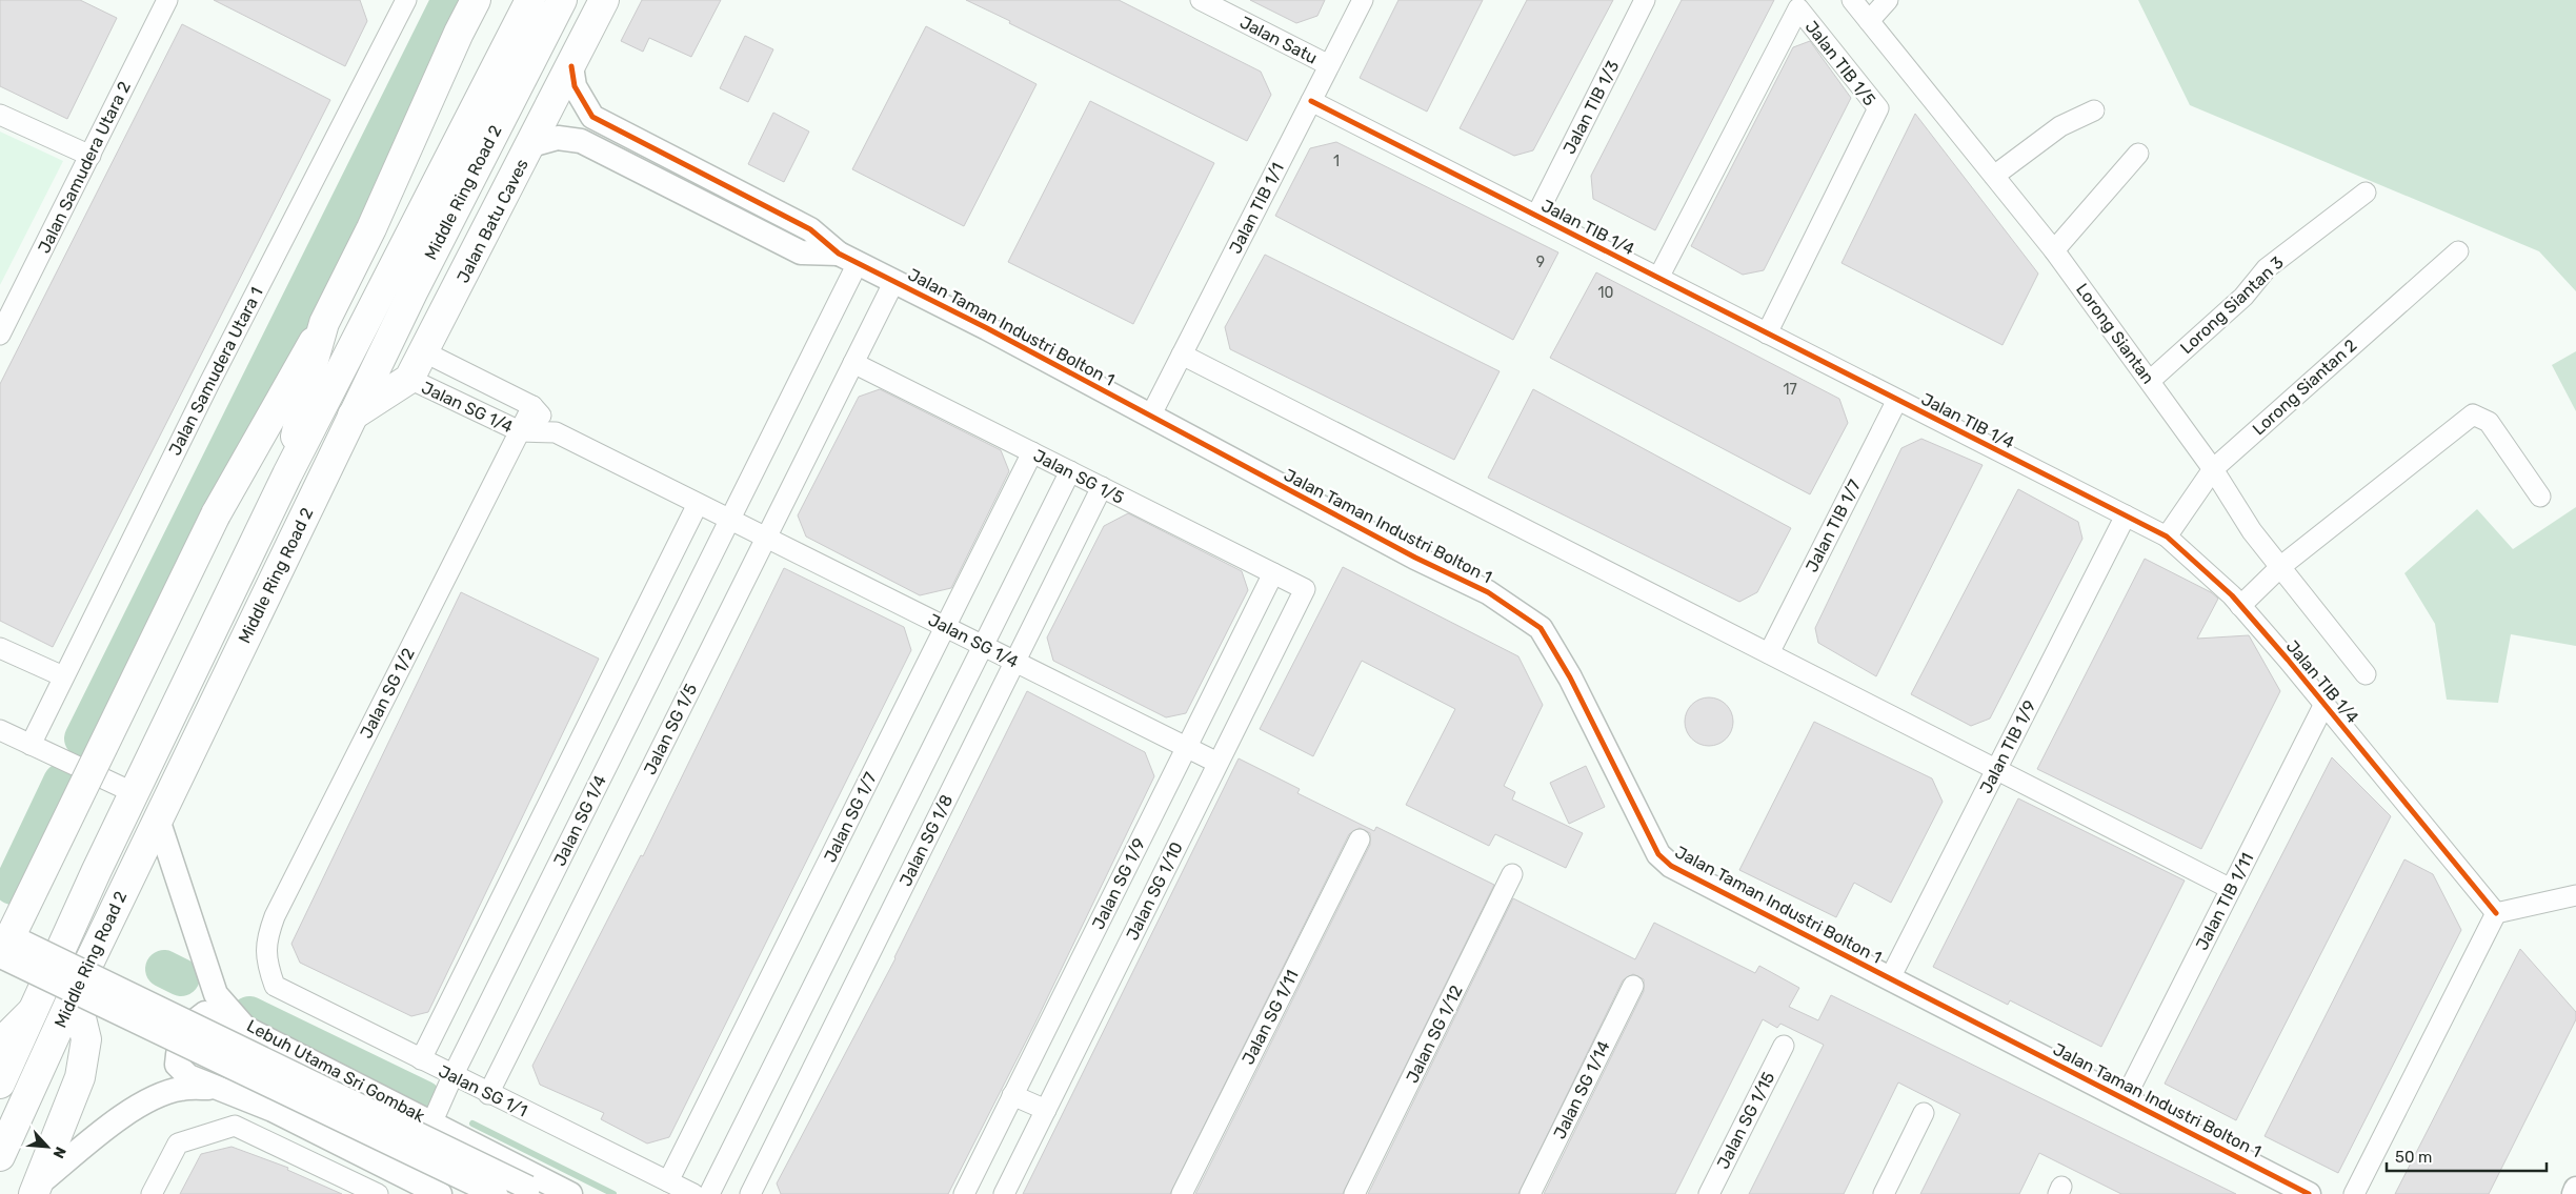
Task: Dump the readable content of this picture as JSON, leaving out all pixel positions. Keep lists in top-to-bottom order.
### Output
{
  "streets": {
    "main road": ["Middle Ring Road 2", "Jalan Batu Caves"],
    "street": [
      "Jalan Satu",
      "Jalan TIB 1/5",
      "Jalan TIB 1/3",
      "Jalan Samudera Utara 2",
      "Jalan TIB 1/1",
      "Jalan TIB 1/4",
      "Lorong Siantan 3",
      "Jalan Taman Industri Bolton 1",
      "Lorong Siantan",
      "Jalan Samudera Utara 1",
      "Lorong Siantan 2",
      "Jalan SG 1/4",
      "Jalan SG 1/5",
      "Jalan TIB 1/7",
      "Jalan SG 1/2",
      "Jalan TIB 1/9",
      "Jalan SG 1/7",
      "Jalan SG 1/8",
      "Jalan SG 1/9",
      "Jalan SG 1/10",
      "Jalan TIB 1/11",
      "Jalan SG 1/11",
      "Jalan SG 1/12",
      "Lebuh Utama Sri Gombak",
      "Jalan SG 1/14",
      "Jalan SG 1/1",
      "Jalan SG 1/15"
    ]
  },
  "crossings": [
    ["Jalan Satu", "Jalan TIB 1/1"],
    ["Jalan TIB 1/5", "Jalan TIB 1/4"],
    ["Jalan TIB 1/3", "Jalan TIB 1/4"],
    ["Middle Ring Road 2", "Jalan Batu Caves"],
    ["Middle Ring Road 2", "Lebuh Utama Sri Gombak"],
    ["Jalan TIB 1/1", "Jalan TIB 1/4"],
    ["Jalan TIB 1/1", "Jalan Taman Industri Bolton 1"],
    ["Jalan Batu Caves", "Jalan Taman Industri Bolton 1"],
    ["Jalan Batu Caves", "Jalan SG 1/4"],
    ["Jalan TIB 1/4", "Lorong Siantan 2"],
    ["Jalan TIB 1/4", "Jalan TIB 1/7"],
    ["Jalan TIB 1/4", "Jalan TIB 1/9"],
    ["Jalan TIB 1/4", "Jalan TIB 1/11"],
    ["Lorong Siantan 3", "Lorong Siantan"],
    ["Jalan Taman Industri Bolton 1", "Jalan SG 1/4"],
    ["Jalan Taman Industri Bolton 1", "Jalan SG 1/5"],
    ["Jalan Taman Industri Bolton 1", "Jalan TIB 1/9"],
    ["Jalan Taman Industri Bolton 1", "Jalan TIB 1/11"],
    ["Lorong Siantan", "Lorong Siantan 2"],
    ["Jalan SG 1/4", "Jalan SG 1/5"],
    ["Jalan SG 1/4", "Jalan SG 1/2"],
    ["Jalan SG 1/4", "Jalan SG 1/7"],
    ["Jalan SG 1/4", "Jalan SG 1/8"],
    ["Jalan SG 1/4", "Jalan SG 1/9"],
    ["Jalan SG 1/4", "Jalan SG 1/10"],
    ["Jalan SG 1/4", "Lebuh Utama Sri Gombak"],
    ["Jalan SG 1/4", "Jalan SG 1/1"],
    ["Jalan SG 1/5", "Jalan SG 1/7"],
    ["Jalan SG 1/5", "Jalan SG 1/8"],
    ["Jalan SG 1/5", "Jalan SG 1/9"],
    ["Jalan SG 1/5", "Jalan SG 1/10"],
    ["Jalan SG 1/5", "Jalan SG 1/1"],
    ["Jalan SG 1/2", "Jalan SG 1/1"],
    ["Jalan SG 1/7", "Jalan SG 1/1"]
  ],
  "house_numbers": [
    "1",
    "9",
    "10",
    "17"
  ],
  "scale_bar": "50 m",
  "north": "bottom right"
}
